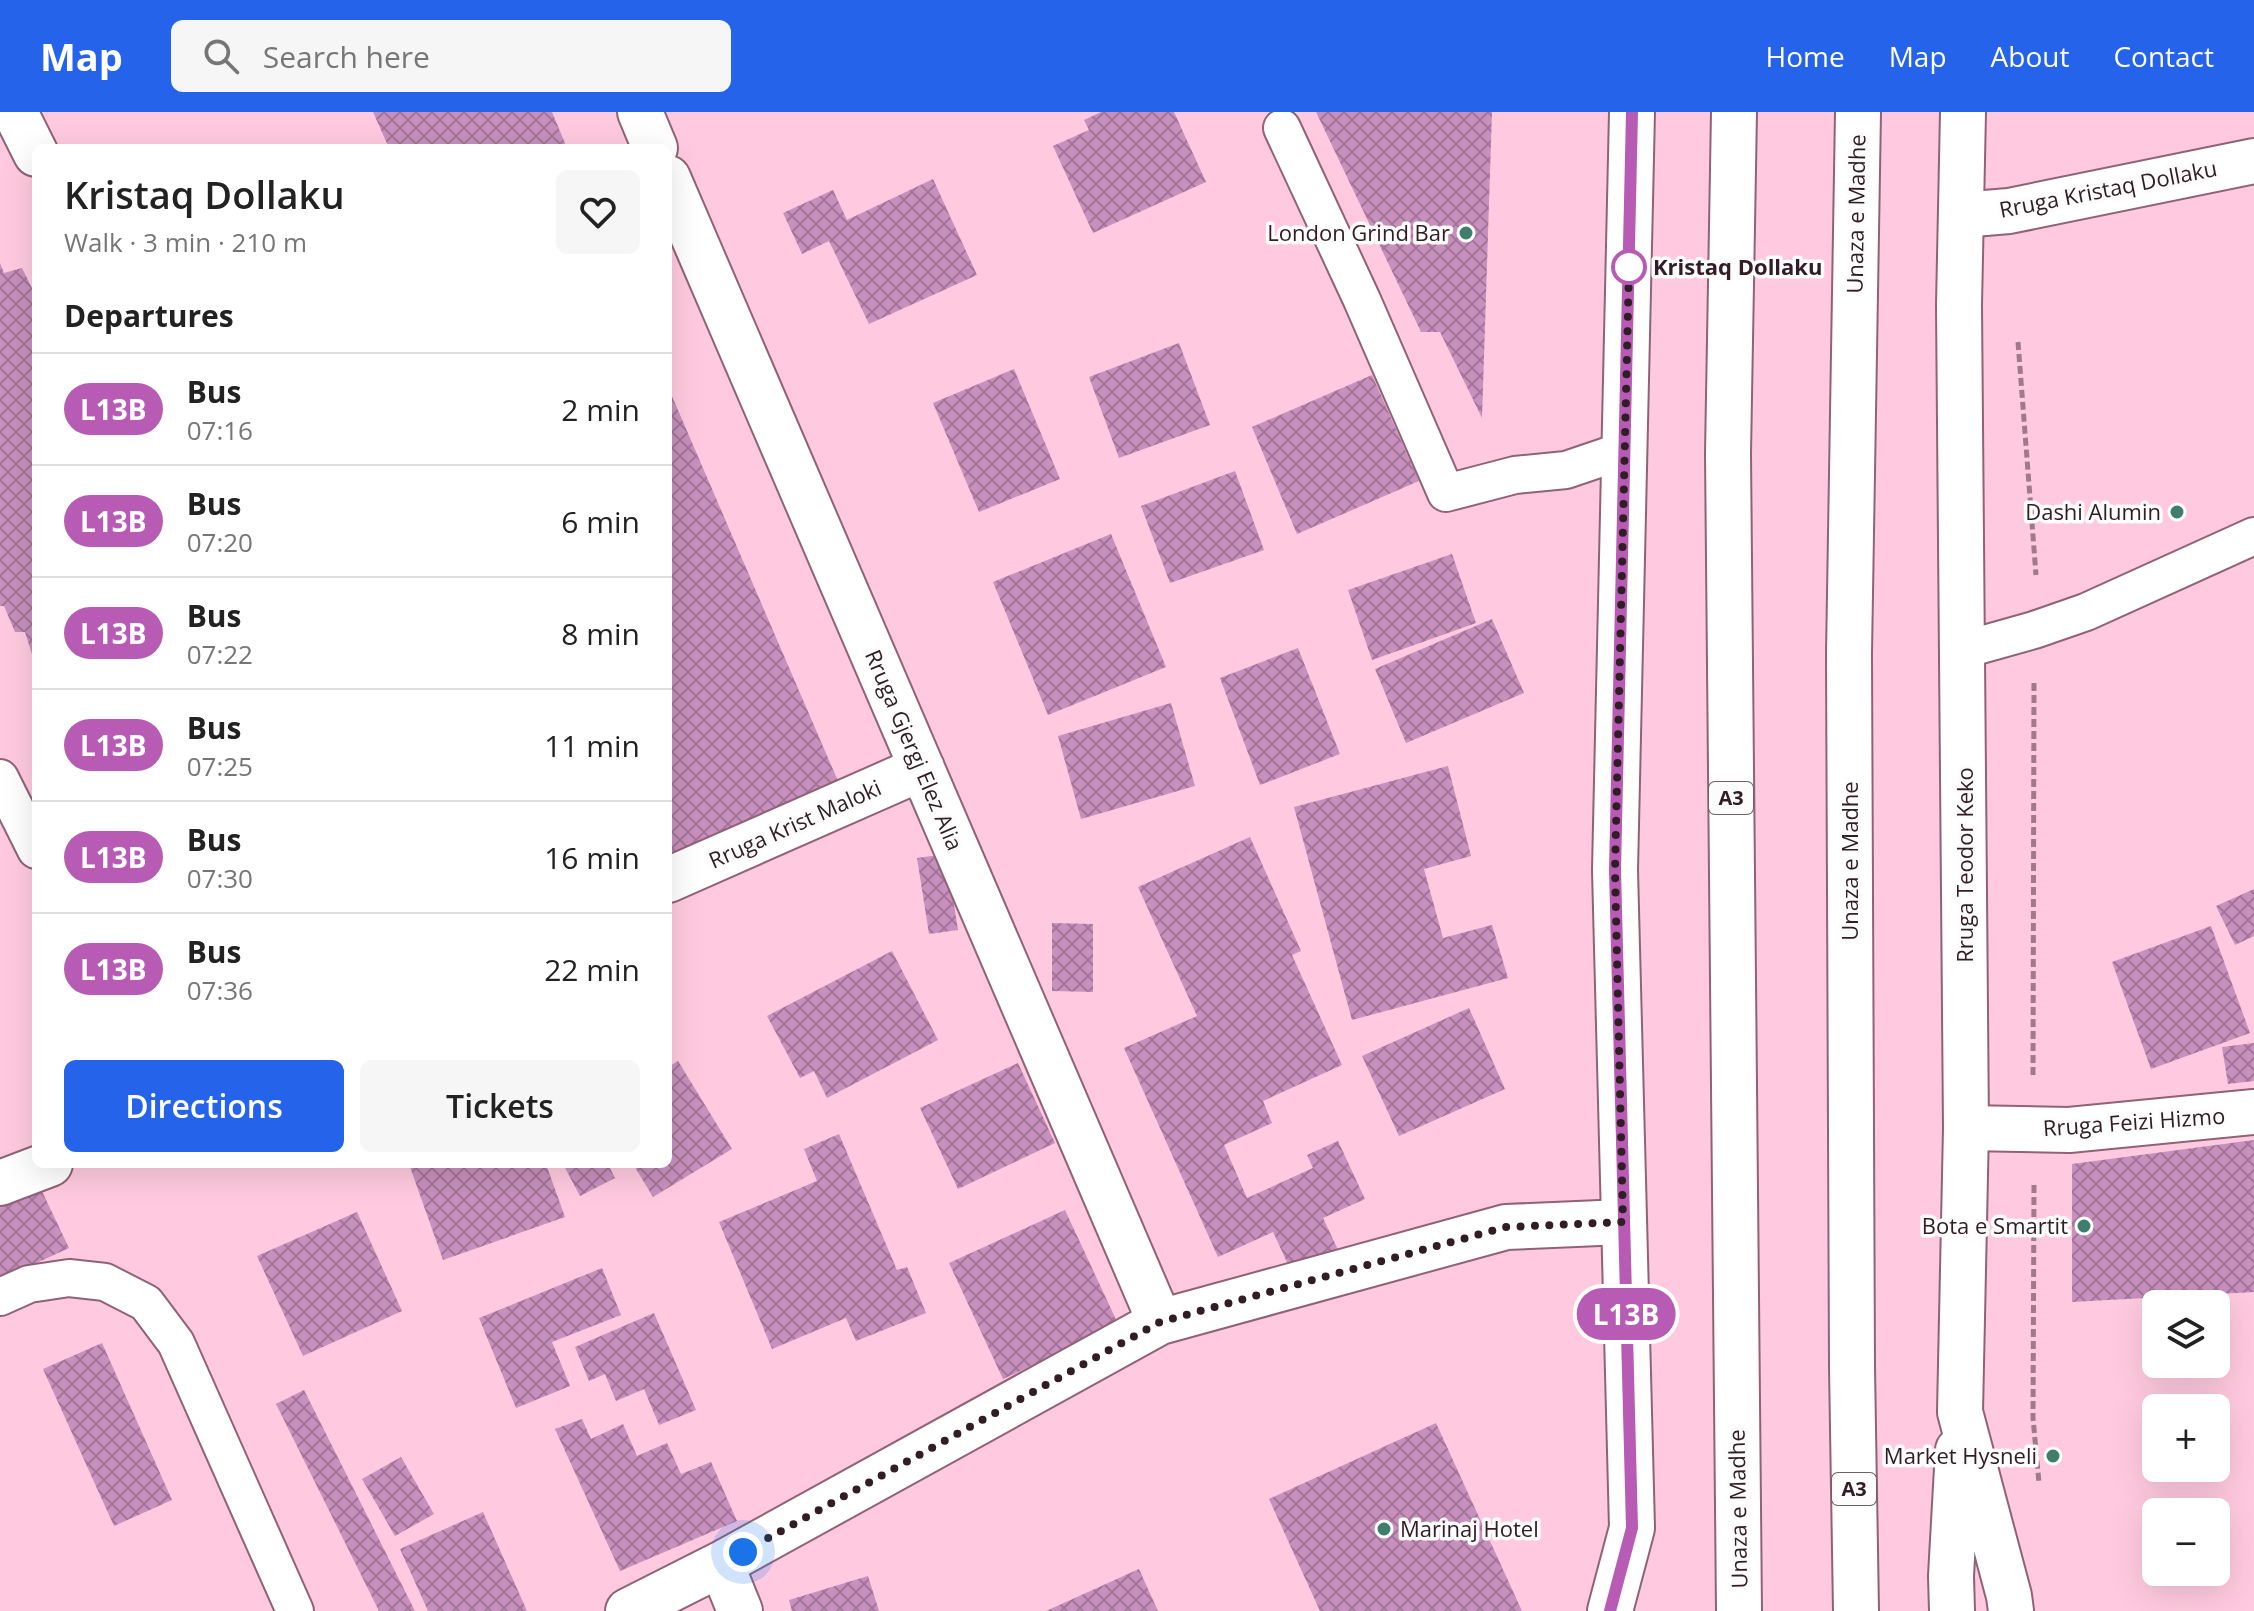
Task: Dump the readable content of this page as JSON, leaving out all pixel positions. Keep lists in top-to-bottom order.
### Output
{
  "streets": {
    "main road": [
      "Rruga Kristaq Dollaku",
      "Unaza e Madhe",
      "Rruga Gjergj Elez Alia",
      "A3",
      "Rruga Krist Maloki",
      "Rruga Teodor Keko",
      "Rruga Feizi Hizmo"
    ]
  },
  "crossings": [
    ["Rruga Kristaq Dollaku", "Rruga Teodor Keko"],
    ["Rruga Gjergj Elez Alia", "Rruga Krist Maloki"],
    ["Rruga Teodor Keko", "Rruga Feizi Hizmo"]
  ],
  "places": [
    "London Grind Bar",
    "Kristaq Dollaku",
    "Dashi Alumin",
    "Bota e Smartit",
    "Market Hysneli",
    "Marinaj Hotel"
  ],
  "lines": ["bus line L13B"],
  "page": {
    "header": "Map",
    "search": "Search here",
    "nav": [
      "Home",
      "Map",
      "About",
      "Contact"
    ],
    "on_map": "L13B",
    "heading": [
      ["Kristaq Dollaku", "Walk · 3 min · 210 m"],
      "Departures"
    ],
    "list": [
      {
        "mark": "L13B",
        "name": "Bus",
        "note": "07:16",
        "value": "2 min"
      },
      {
        "mark": "L13B",
        "name": "Bus",
        "note": "07:20",
        "value": "6 min"
      },
      {
        "mark": "L13B",
        "name": "Bus",
        "note": "07:22",
        "value": "8 min"
      },
      {
        "mark": "L13B",
        "name": "Bus",
        "note": "07:25",
        "value": "11 min"
      },
      {
        "mark": "L13B",
        "name": "Bus",
        "note": "07:30",
        "value": "16 min"
      },
      {
        "mark": "L13B",
        "name": "Bus",
        "note": "07:36",
        "value": "22 min"
      }
    ],
    "buttons": ["Directions", "Tickets"],
    "map_buttons": ["+", "−"]
  }
}
